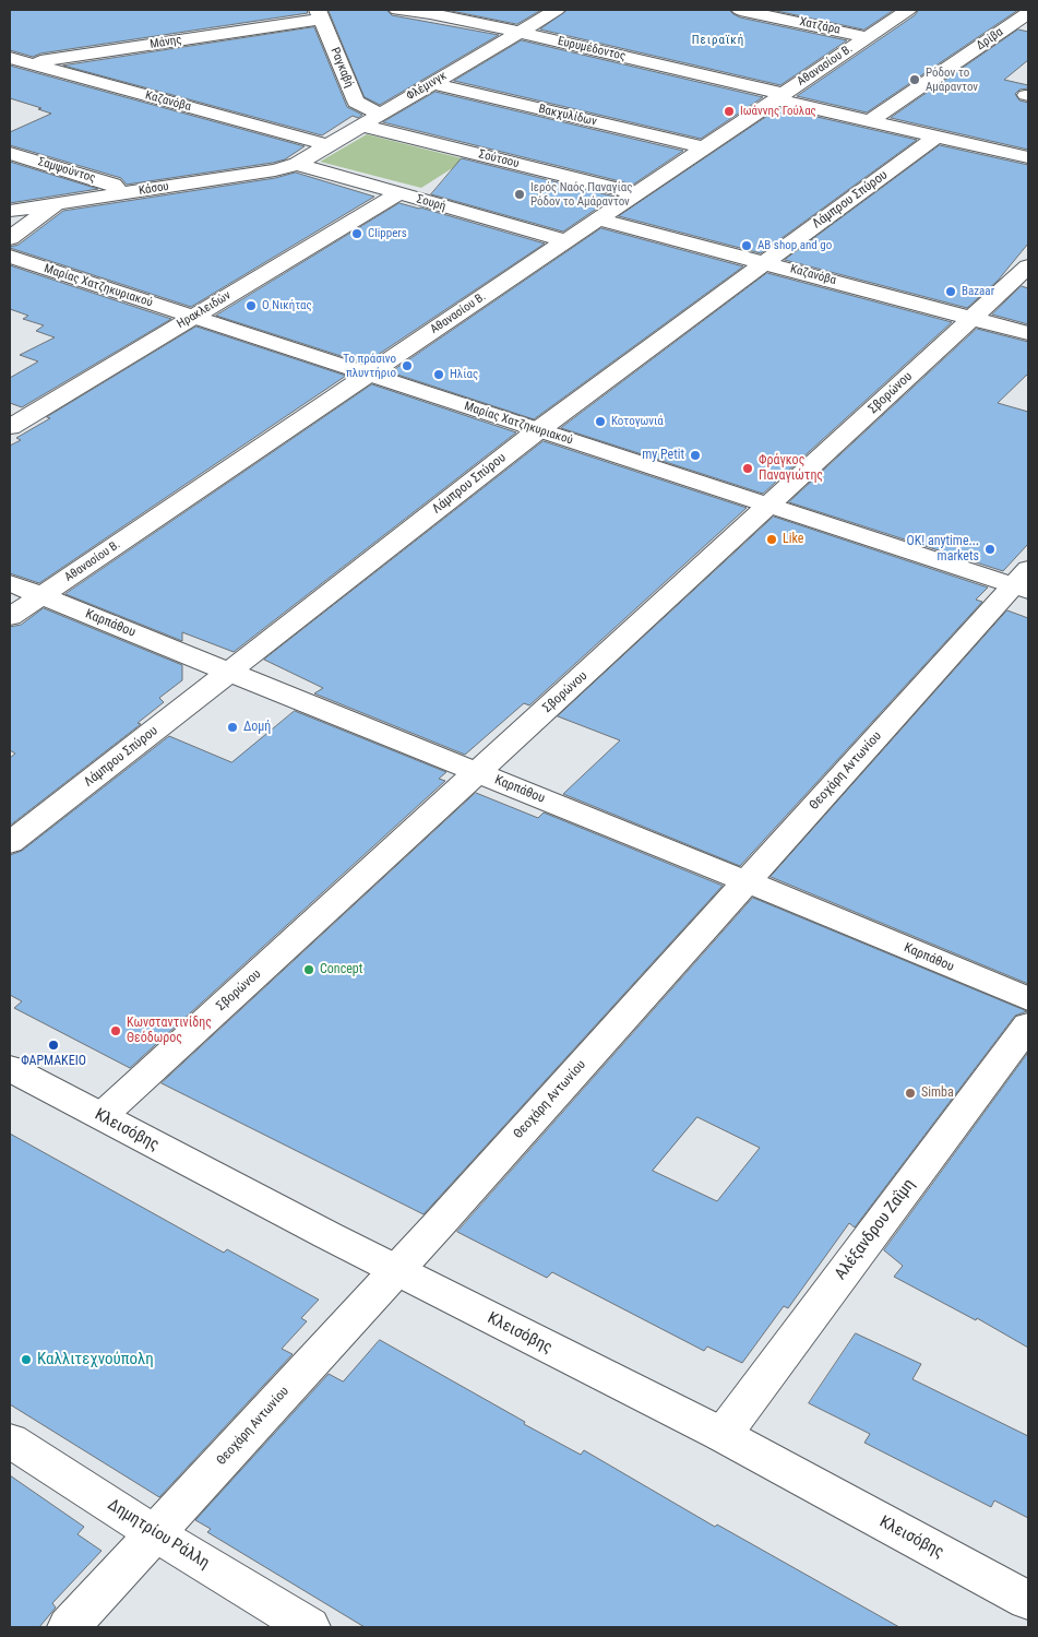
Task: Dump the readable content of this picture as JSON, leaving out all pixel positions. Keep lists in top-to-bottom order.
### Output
{
  "streets": {
    "street": [
      "Χατζάρα",
      "Δρίβα",
      "Μάνης",
      "Ευρυμέδοντος",
      "Αθανασίου Β.",
      "Ραγκαβή",
      "Φλέμινγκ",
      "Καζανόβα",
      "Βακχυλίδων",
      "Σούτσου",
      "Σαμψούντος",
      "Κάσου",
      "Λάμπρου Σπύρου",
      "Σουρή",
      "Μαρίας Χατζηκυριακού",
      "Ηρακλειδών",
      "Σβορώνου",
      "Καρπάθου",
      "Θεοχάρη Αντωνίου",
      "Κλεισόβης",
      "Αλέξανδρου Ζαΐμη",
      "Δημητρίου Ράλλη"
    ]
  },
  "crossings": [
    ["Χατζάρα", "Αθανασίου Β."],
    ["Δρίβα", "Ευρυμέδοντος"],
    ["Μάνης", "Ραγκαβή"],
    ["Μάνης", "Καζανόβα"],
    ["Ευρυμέδοντος", "Αθανασίου Β."],
    ["Ευρυμέδοντος", "Φλέμινγκ"],
    ["Ευρυμέδοντος", "Λάμπρου Σπύρου"],
    ["Αθανασίου Β.", "Καζανόβα"],
    ["Αθανασίου Β.", "Βακχυλίδων"],
    ["Αθανασίου Β.", "Σούτσου"],
    ["Αθανασίου Β.", "Σουρή"],
    ["Αθανασίου Β.", "Μαρίας Χατζηκυριακού"],
    ["Αθανασίου Β.", "Καρπάθου"],
    ["Ραγκαβή", "Φλέμινγκ"],
    ["Φλέμινγκ", "Καζανόβα"],
    ["Φλέμινγκ", "Βακχυλίδων"],
    ["Φλέμινγκ", "Σούτσου"],
    ["Φλέμινγκ", "Κάσου"],
    ["Φλέμινγκ", "Σουρή"],
    ["Καζανόβα", "Λάμπρου Σπύρου"],
    ["Καζανόβα", "Σβορώνου"],
    ["Σαμψούντος", "Κάσου"],
    ["Κάσου", "Σουρή"],
    ["Λάμπρου Σπύρου", "Μαρίας Χατζηκυριακού"],
    ["Λάμπρου Σπύρου", "Καρπάθου"],
    ["Σουρή", "Ηρακλειδών"],
    ["Μαρίας Χατζηκυριακού", "Ηρακλειδών"],
    ["Μαρίας Χατζηκυριακού", "Σβορώνου"],
    ["Μαρίας Χατζηκυριακού", "Θεοχάρη Αντωνίου"],
    ["Σβορώνου", "Καρπάθου"],
    ["Σβορώνου", "Κλεισόβης"],
    ["Καρπάθου", "Θεοχάρη Αντωνίου"],
    ["Θεοχάρη Αντωνίου", "Κλεισόβης"],
    ["Θεοχάρη Αντωνίου", "Δημητρίου Ράλλη"],
    ["Κλεισόβης", "Αλέξανδρου Ζαΐμη"]
  ],
  "districts": ["Πειραϊκή"],
  "places": [
    "Ρόδον το Αμάραντον",
    "Ιωάννης Γούλας",
    "Ιερός Ναός Παναγίας Ρόδον το Αμάραντον",
    "Clippers",
    "AB shop and go",
    "Bazaar",
    "Ο Νικήτας",
    "Το πράσινο πλυντήριο",
    "Ηλίας",
    "Κοτογωνιά",
    "my Petit",
    "Φράγκος Παναγιώτης",
    "Like",
    "OK! anytime... markets",
    "Δομή",
    "Concept",
    "Κωνσταντινίδης Θεόδωρος",
    "ΦΑΡΜΑΚΕΙΟ",
    "Simba",
    "Καλλιτεχνούπολη"
  ]
}
